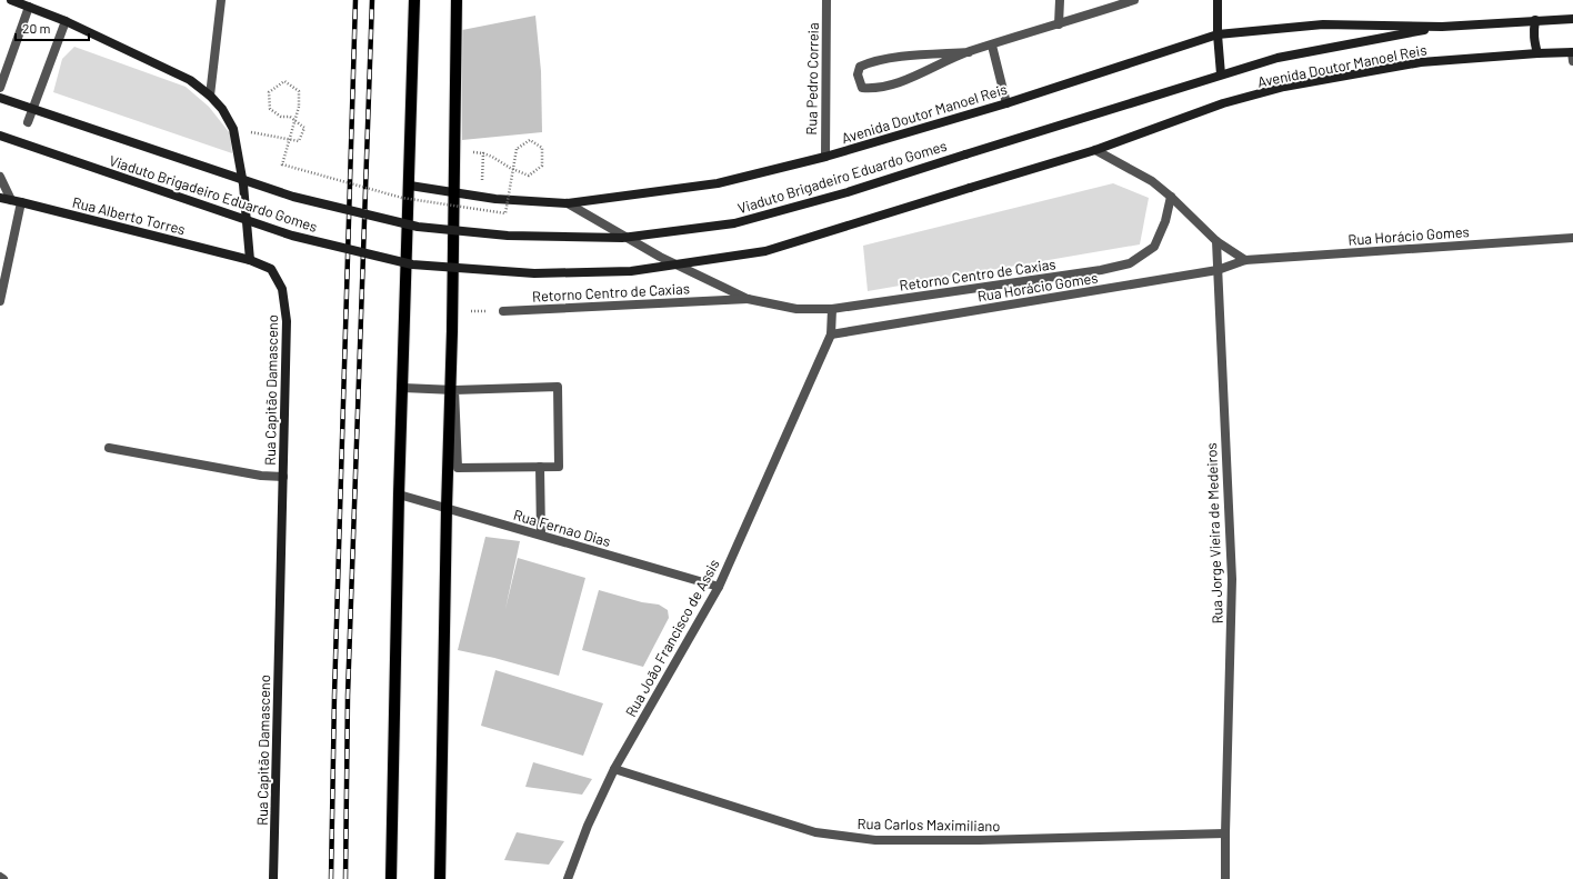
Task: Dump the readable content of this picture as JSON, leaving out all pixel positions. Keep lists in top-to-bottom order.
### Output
{
  "streets": {
    "main road": [
      "Avenida Doutor Manoel Reis",
      "Viaduto Brigadeiro Eduardo Gomes",
      "Rua Alberto Torres",
      "Rua Capitão Damasceno"
    ],
    "street": [
      "Rua Pedro Correia",
      "Rua Horácio Gomes",
      "Retorno Centro de Caxias",
      "Rua Fernao Dias",
      "Rua Jorge Vieira de Medeiros",
      "Rua Joāo Francisco de Assis",
      "Rua Carlos Maximiliano"
    ]
  },
  "crossings": [
    ["Avenida Doutor Manoel Reis", "Rua Pedro Correia"],
    ["Avenida Doutor Manoel Reis", "Viaduto Brigadeiro Eduardo Gomes"],
    ["Avenida Doutor Manoel Reis", "Retorno Centro de Caxias"],
    ["Rua Alberto Torres", "Rua Capitão Damasceno"],
    ["Rua Horácio Gomes", "Rua Jorge Vieira de Medeiros"],
    ["Rua Horácio Gomes", "Rua Joāo Francisco de Assis"],
    ["Retorno Centro de Caxias", "Rua Joāo Francisco de Assis"],
    ["Rua Fernao Dias", "Rua Joāo Francisco de Assis"],
    ["Rua Jorge Vieira de Medeiros", "Rua Carlos Maximiliano"],
    ["Rua Joāo Francisco de Assis", "Rua Carlos Maximiliano"]
  ],
  "scale_bar": "20 m"
}
